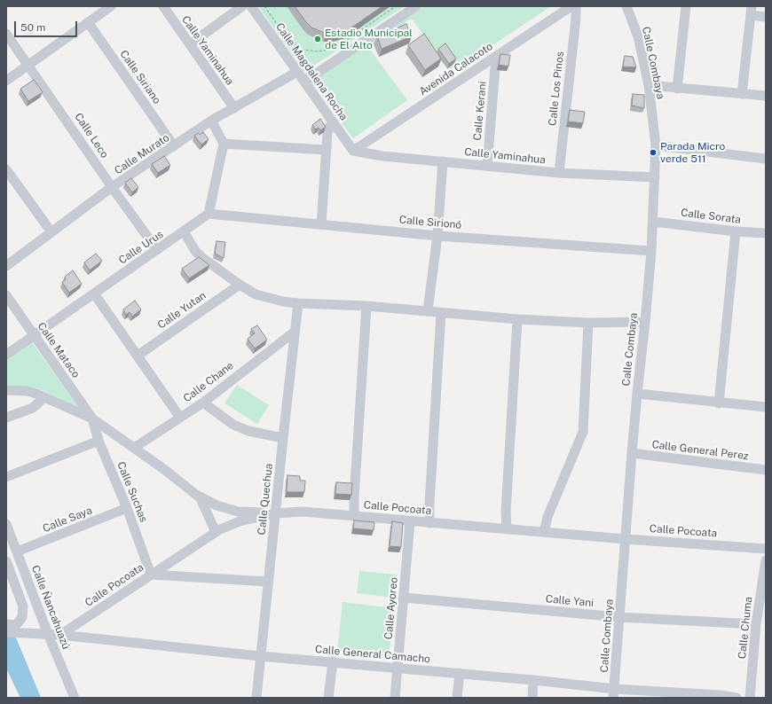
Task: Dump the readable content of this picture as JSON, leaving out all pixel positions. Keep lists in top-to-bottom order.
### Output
{
  "streets": {
    "street": [
      "Calle Yaminahua",
      "Calle Combaya",
      "Avenida Calacoto",
      "Calle Magdalena Rocha",
      "Calle Siriano",
      "Calle Los Pinos",
      "Calle Kerani",
      "Calle Leco",
      "Calle Murato",
      "Calle Sorata",
      "Calle Sirionó",
      "Calle Urus",
      "Calle Yutan",
      "Calle Mataco",
      "Calle Chane",
      "Calle General Perez",
      "Calle Suchas",
      "Calle Quechua",
      "Calle Pocoata",
      "Calle Saya",
      "Calle Yani",
      "Calle Ñancahuazú",
      "Calle Ayoreo",
      "Calle Chuma",
      "Calle General Camacho"
    ]
  },
  "crossings": [
    ["Calle Yaminahua", "Calle Combaya"],
    ["Calle Yaminahua", "Avenida Calacoto"],
    ["Calle Yaminahua", "Calle Magdalena Rocha"],
    ["Calle Yaminahua", "Calle Los Pinos"],
    ["Calle Yaminahua", "Calle Kerani"],
    ["Calle Yaminahua", "Calle Murato"],
    ["Calle Combaya", "Calle Sorata"],
    ["Calle Combaya", "Calle Sirionó"],
    ["Calle Combaya", "Calle General Perez"],
    ["Calle Combaya", "Calle Pocoata"],
    ["Calle Combaya", "Calle Yani"],
    ["Calle Combaya", "Calle General Camacho"],
    ["Avenida Calacoto", "Calle Magdalena Rocha"],
    ["Avenida Calacoto", "Calle Kerani"],
    ["Calle Magdalena Rocha", "Calle Murato"],
    ["Calle Siriano", "Calle Murato"],
    ["Calle Leco", "Calle Murato"],
    ["Calle Leco", "Calle Urus"],
    ["Calle Sirionó", "Calle Urus"],
    ["Calle Urus", "Calle Mataco"],
    ["Calle Mataco", "Calle Suchas"],
    ["Calle Chane", "Calle Quechua"],
    ["Calle Suchas", "Calle Pocoata"],
    ["Calle Suchas", "Calle Saya"],
    ["Calle Quechua", "Calle Pocoata"],
    ["Calle Quechua", "Calle General Camacho"],
    ["Calle Pocoata", "Calle Ayoreo"],
    ["Calle Pocoata", "Calle General Camacho"],
    ["Calle Saya", "Calle Ñancahuazú"],
    ["Calle Yani", "Calle Ayoreo"],
    ["Calle Yani", "Calle Chuma"],
    ["Calle Ñancahuazú", "Calle General Camacho"],
    ["Calle Ayoreo", "Calle General Camacho"]
  ],
  "places": ["Estadio Municipal de El Alto", "Parada Micro verde 511"],
  "scale_bar": "50 m"
}
